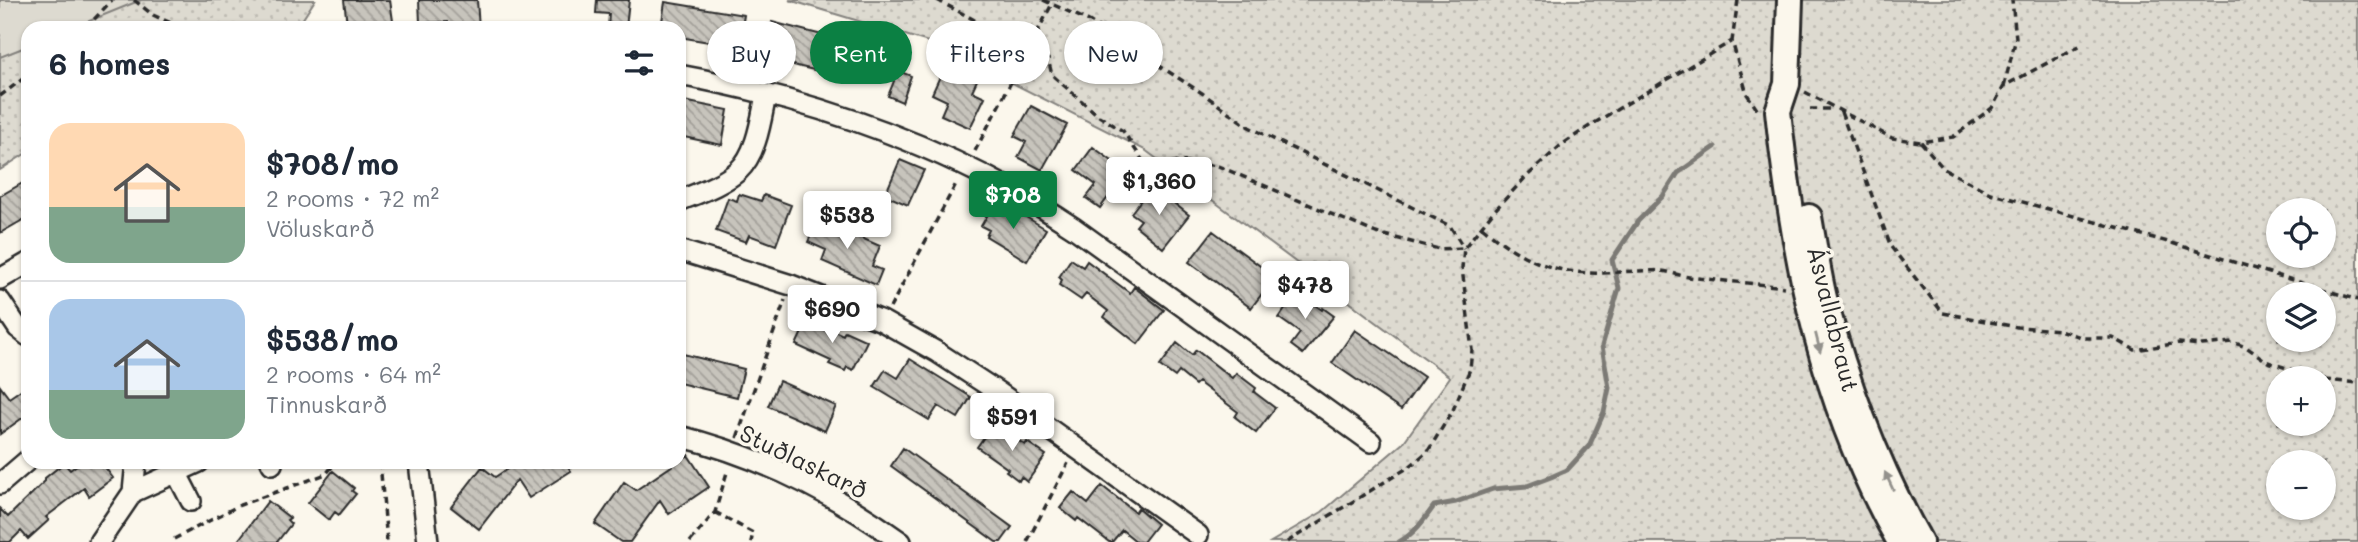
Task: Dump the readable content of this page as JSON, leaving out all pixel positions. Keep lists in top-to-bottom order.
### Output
{
  "streets": {
    "main road": ["Ásvallabraut"],
    "street": ["Stuðlaskarð"]
  },
  "page": {
    "chip": [
      "Buy",
      "Rent",
      "Filters",
      "New"
    ],
    "heading": "6 homes",
    "list": [
      {
        "name": "$708/mo",
        "note": "2 rooms · 72 m² · Völuskarð"
      },
      {
        "name": "$538/mo",
        "note": "2 rooms · 64 m² · Tinnuskarð"
      }
    ],
    "price": [
      "$1,360",
      "$708",
      "$538",
      "$478",
      "$690",
      "$591"
    ],
    "map_buttons": ["+", "−"]
  }
}
